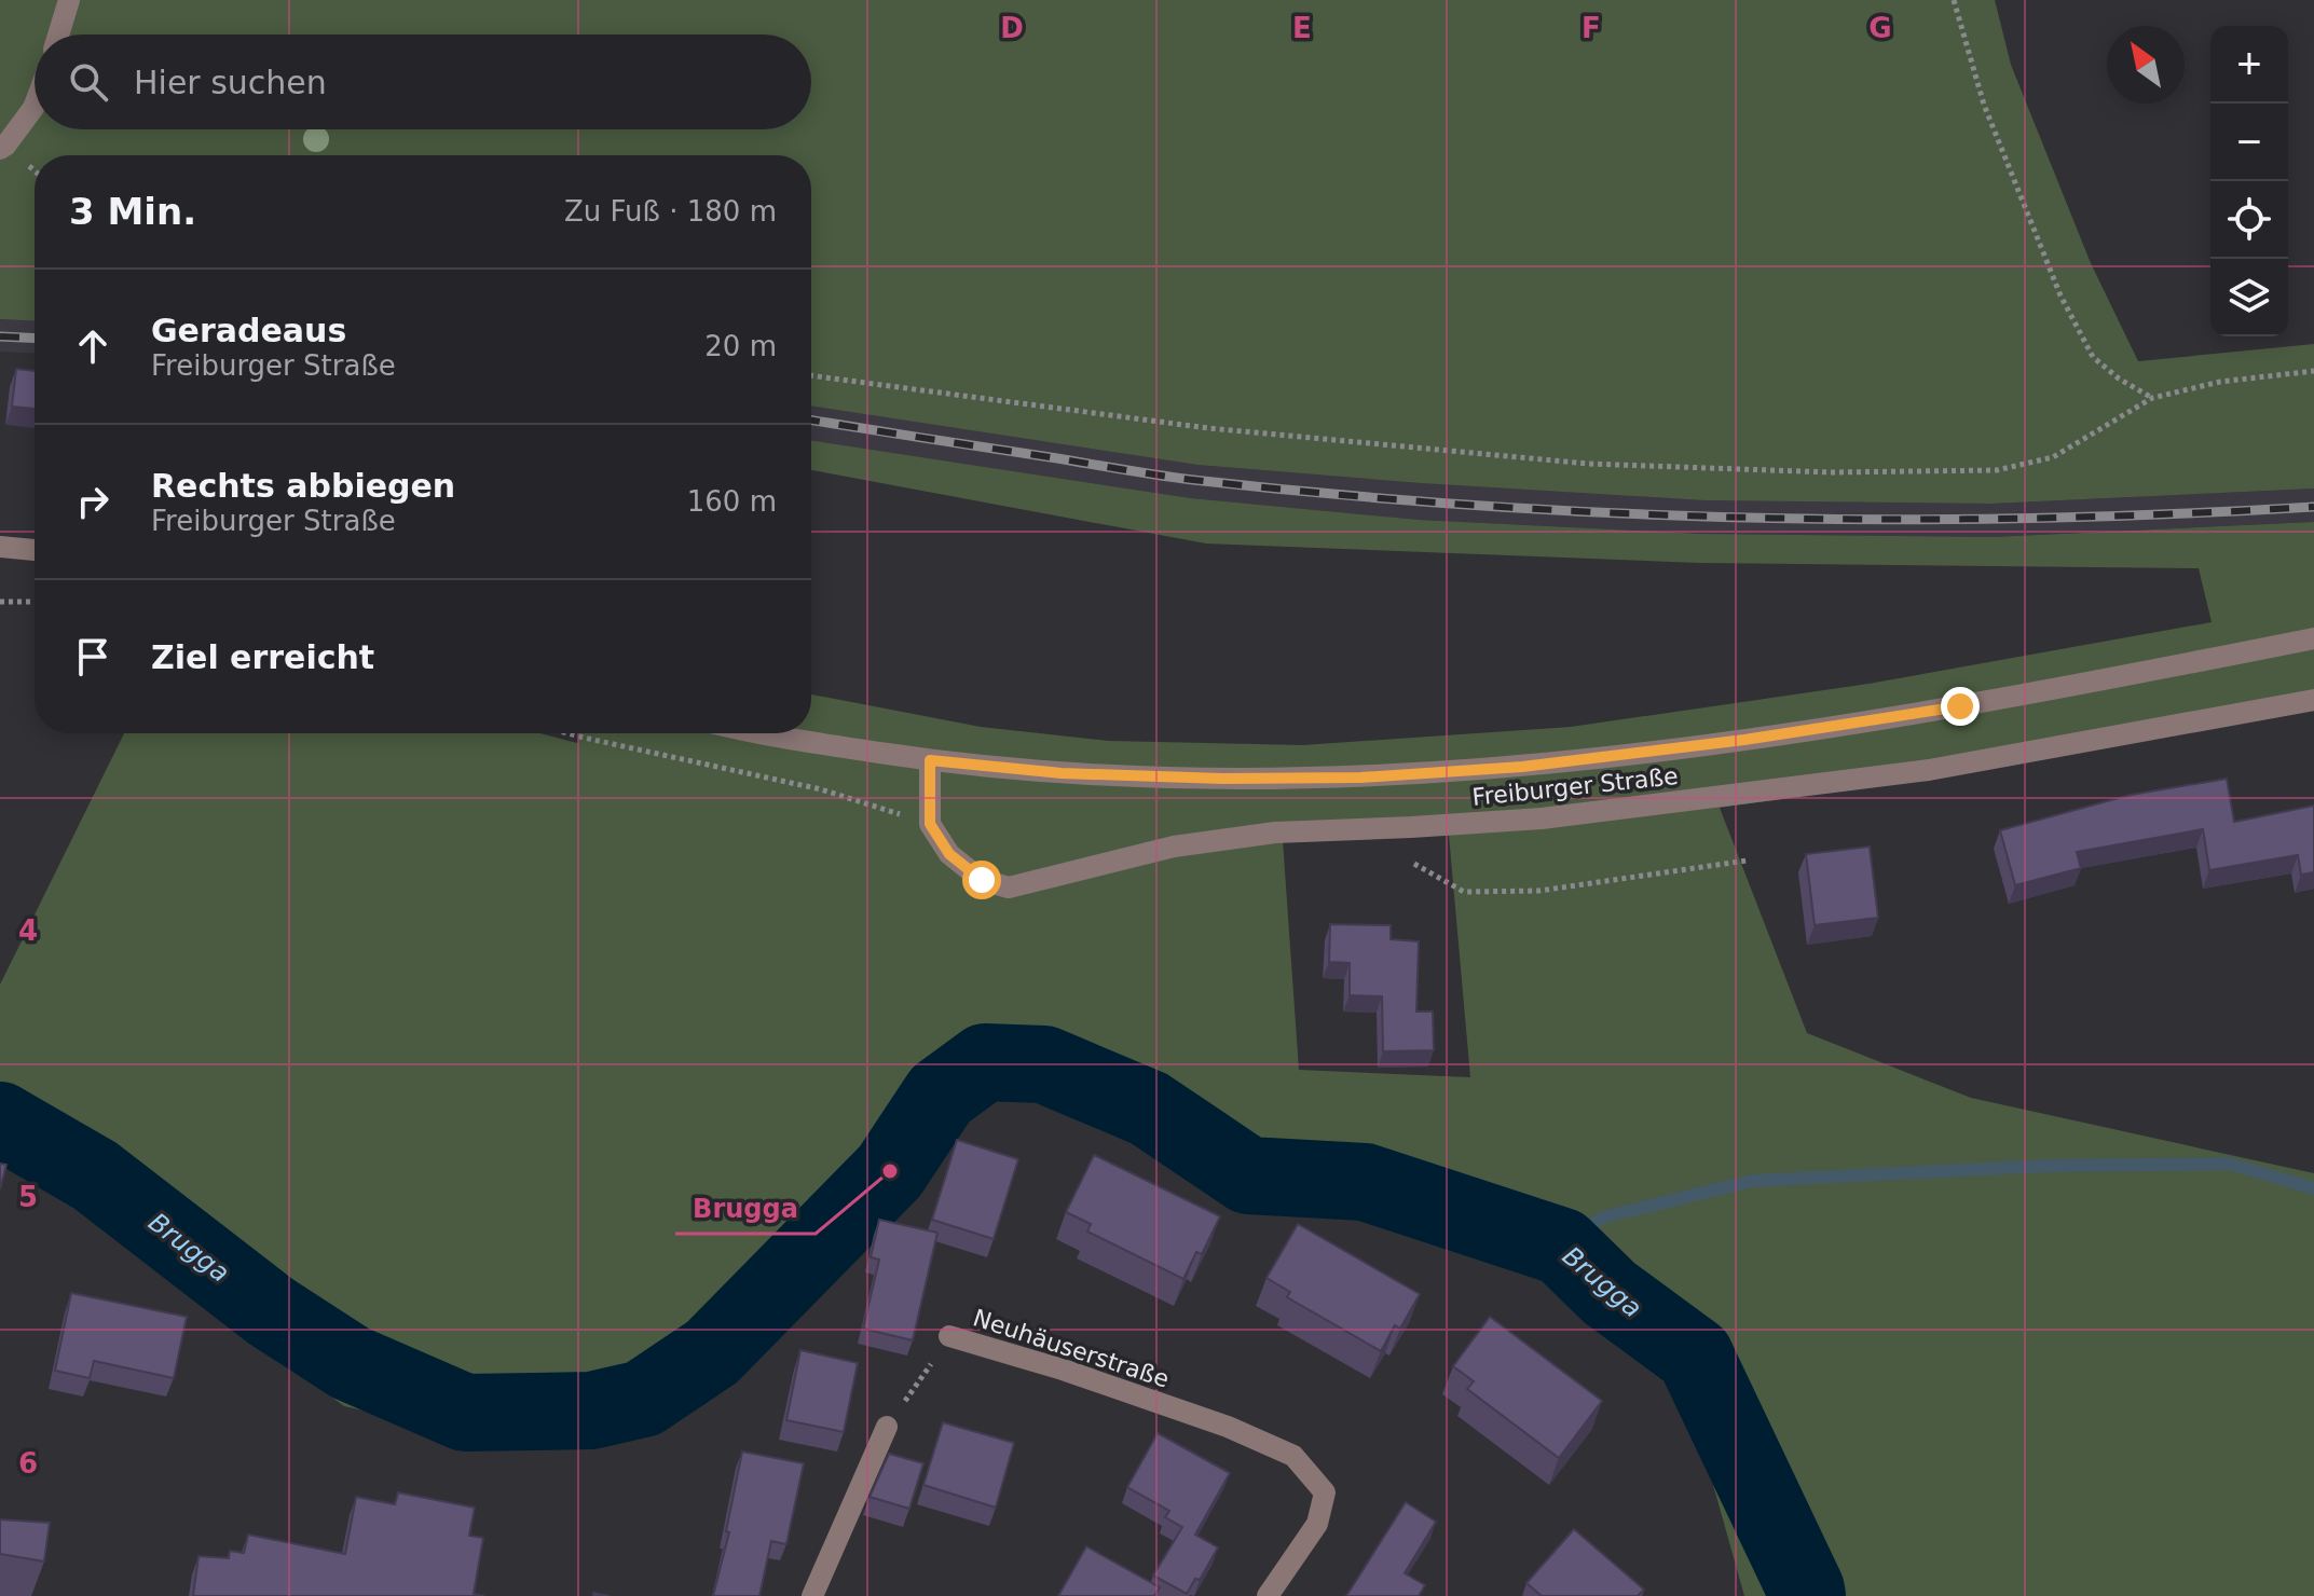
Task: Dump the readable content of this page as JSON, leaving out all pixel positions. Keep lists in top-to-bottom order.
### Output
{
  "streets": {
    "street": ["Freiburger Straße", "Neuhäuserstraße"]
  },
  "water": ["Brugga"],
  "places": ["Brugga"],
  "north": "top left",
  "page": {
    "map_buttons": ["+", "−"],
    "search": "Hier suchen",
    "heading": ["3 Min.", "Zu Fuß · 180 m"],
    "list": [
      ["Geradeaus", "Freiburger Straße", "20 m"],
      ["Rechts abbiegen", "Freiburger Straße", "160 m"],
      "Ziel erreicht"
    ]
  },
  "grid": {
    "columns": [
      "D",
      "E",
      "F",
      "G"
    ],
    "rows": ["4", "5", "6"]
  }
}
